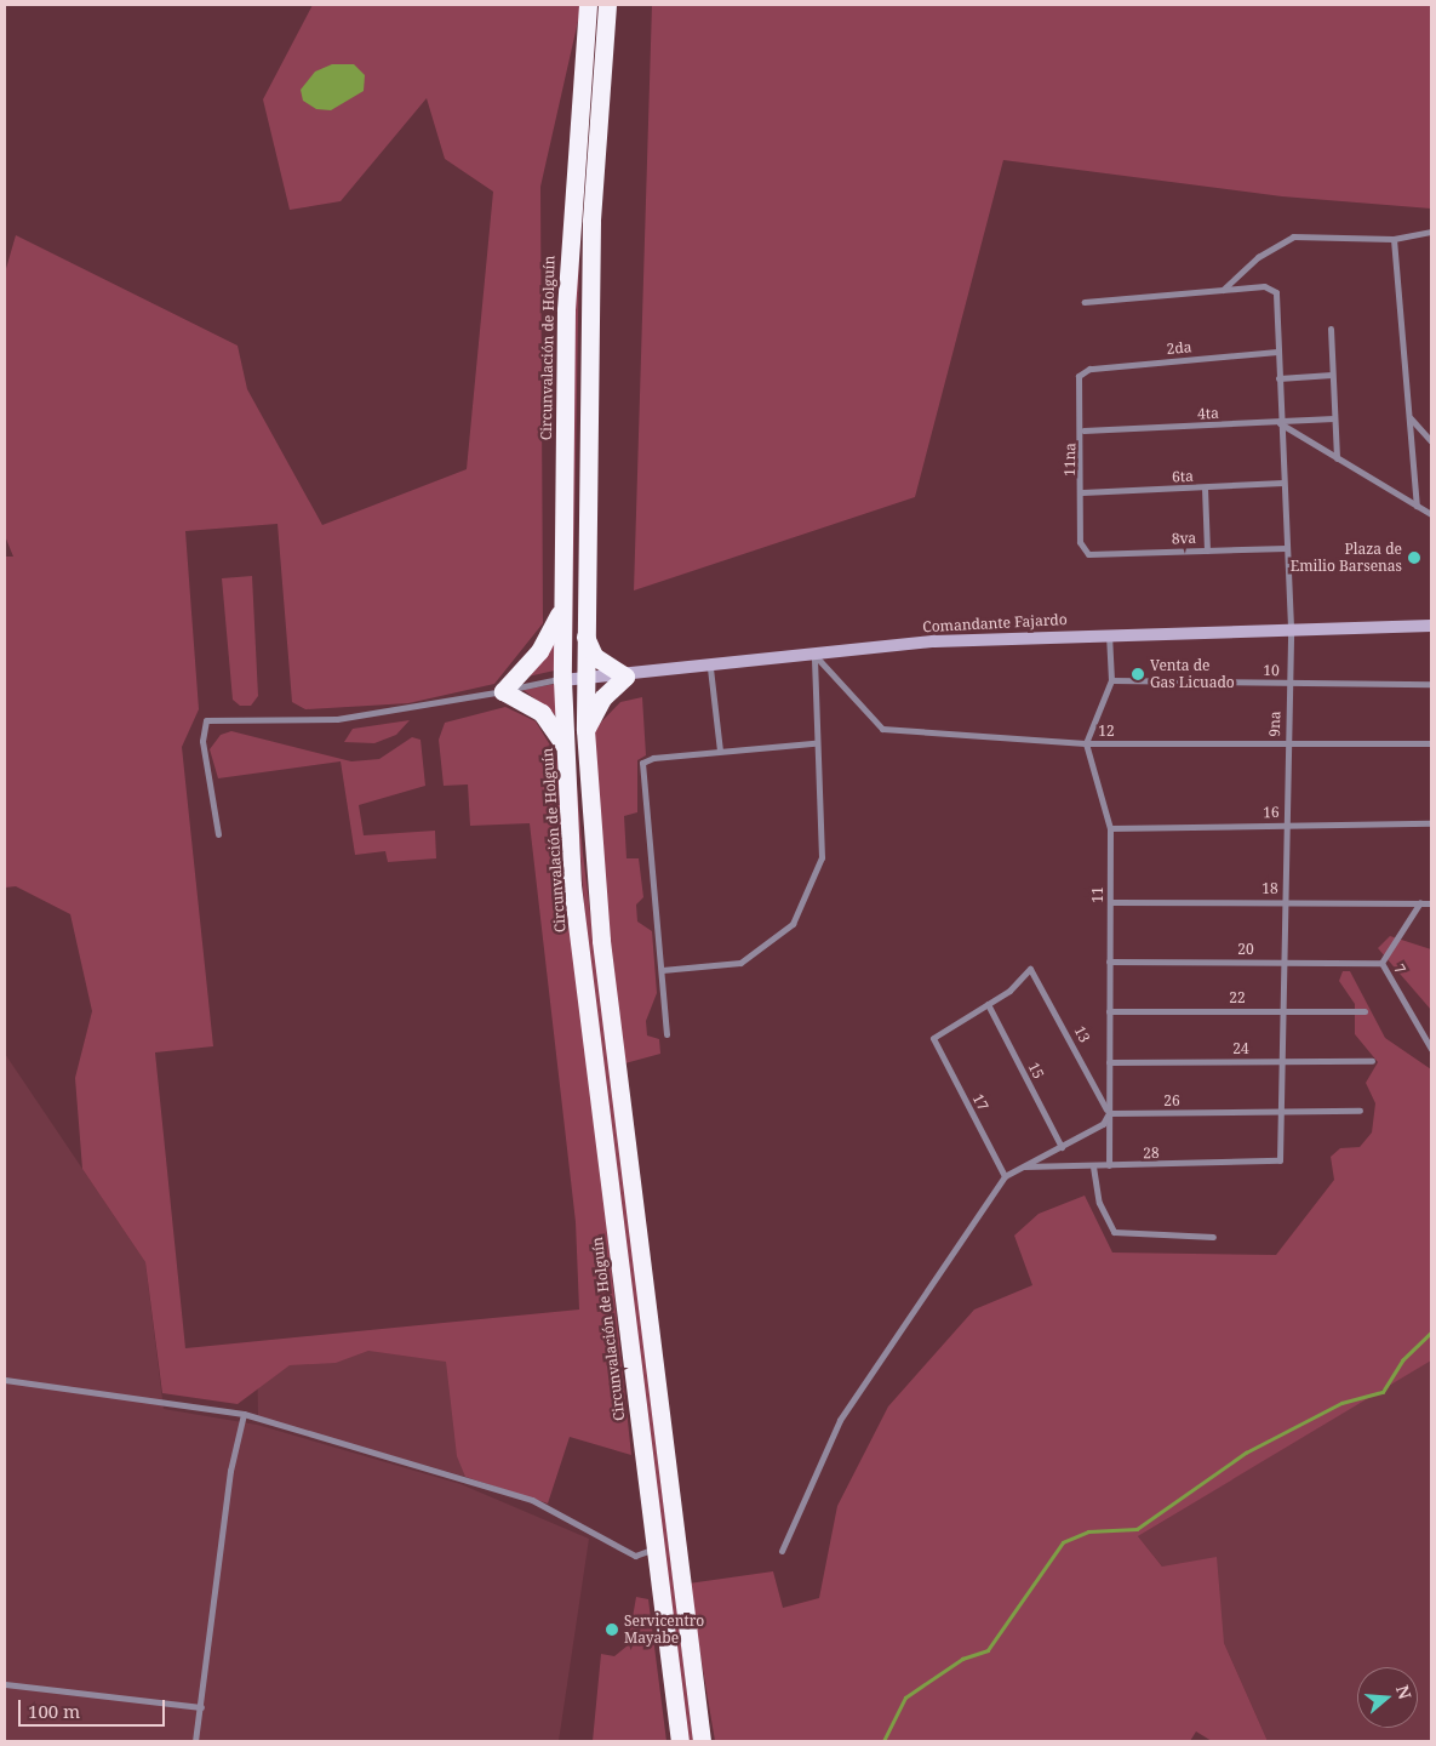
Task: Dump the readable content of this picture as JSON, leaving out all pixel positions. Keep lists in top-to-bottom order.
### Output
{
  "streets": {
    "highway": ["Circunvalación de Holguín"],
    "street": [
      "2da",
      "4ta",
      "11na",
      "6ta",
      "8va",
      "Comandante Fajardo",
      "10",
      "9na",
      "12",
      "16",
      "18",
      "11",
      "20",
      "7",
      "22",
      "13",
      "24",
      "15",
      "26",
      "17",
      "28"
    ]
  },
  "crossings": [
    ["Circunvalación de Holguín", "Comandante Fajardo"],
    ["2da", "11na"],
    ["2da", "9na"],
    ["4ta", "11na"],
    ["4ta", "9na"],
    ["11na", "6ta"],
    ["11na", "8va"],
    ["6ta", "9na"],
    ["8va", "9na"],
    ["Comandante Fajardo", "9na"],
    ["Comandante Fajardo", "12"],
    ["10", "9na"],
    ["9na", "12"],
    ["9na", "16"],
    ["9na", "18"],
    ["9na", "20"],
    ["9na", "22"],
    ["9na", "24"],
    ["9na", "26"],
    ["9na", "28"],
    ["12", "11"],
    ["16", "11"],
    ["18", "11"],
    ["18", "7"],
    ["11", "20"],
    ["11", "22"],
    ["11", "13"],
    ["11", "24"],
    ["11", "26"],
    ["11", "28"],
    ["20", "7"],
    ["13", "15"],
    ["13", "26"],
    ["13", "17"],
    ["15", "17"]
  ],
  "places": ["Plaza de Emilio Barsenas", "Venta de Gas Licuado", "Servicentro Mayabe"],
  "scale_bar": "100 m",
  "north": "right"
}
